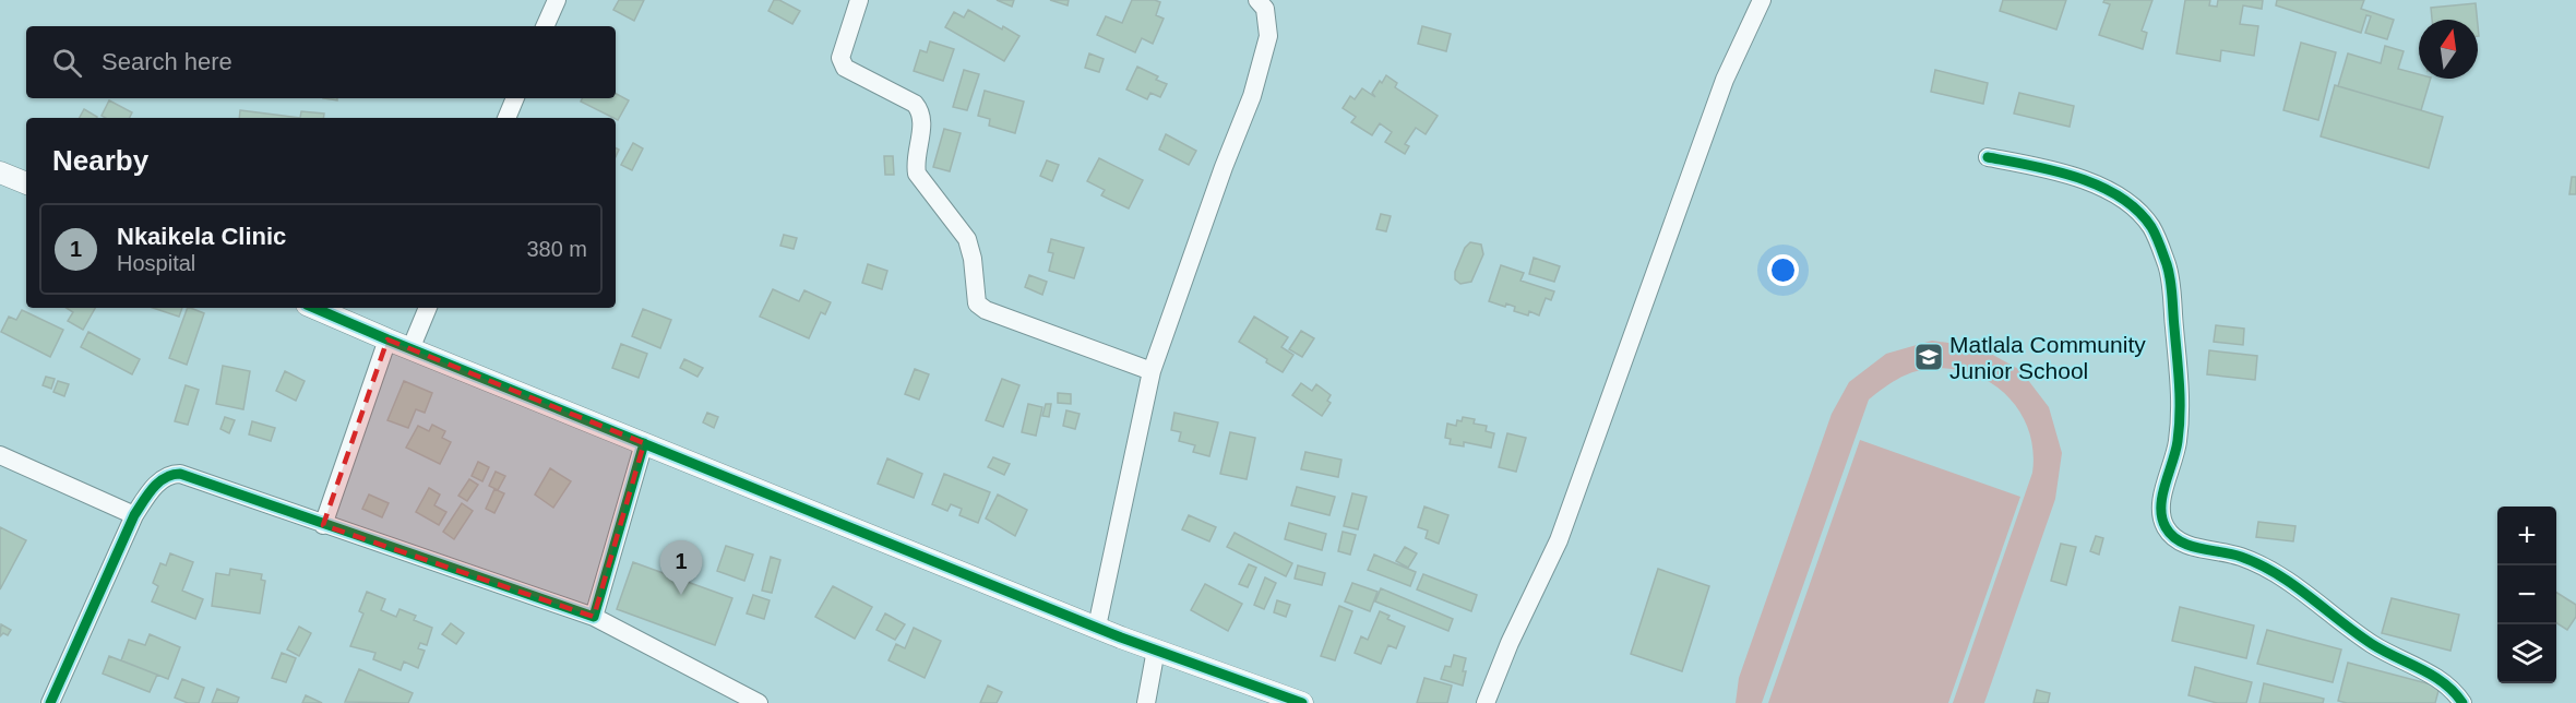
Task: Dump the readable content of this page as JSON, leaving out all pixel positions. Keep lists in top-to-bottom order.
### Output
{
  "places": {
    "school or university": ["Matlala Community Junior School"]
  },
  "north": "top",
  "page": {
    "search": "Search here",
    "heading": "Nearby",
    "list": [
      {
        "mark": "1",
        "name": "Nkaikela Clinic",
        "note": "Hospital",
        "value": "380 m"
      }
    ],
    "map_buttons": ["+", "−"],
    "pins": "1"
  }
}
